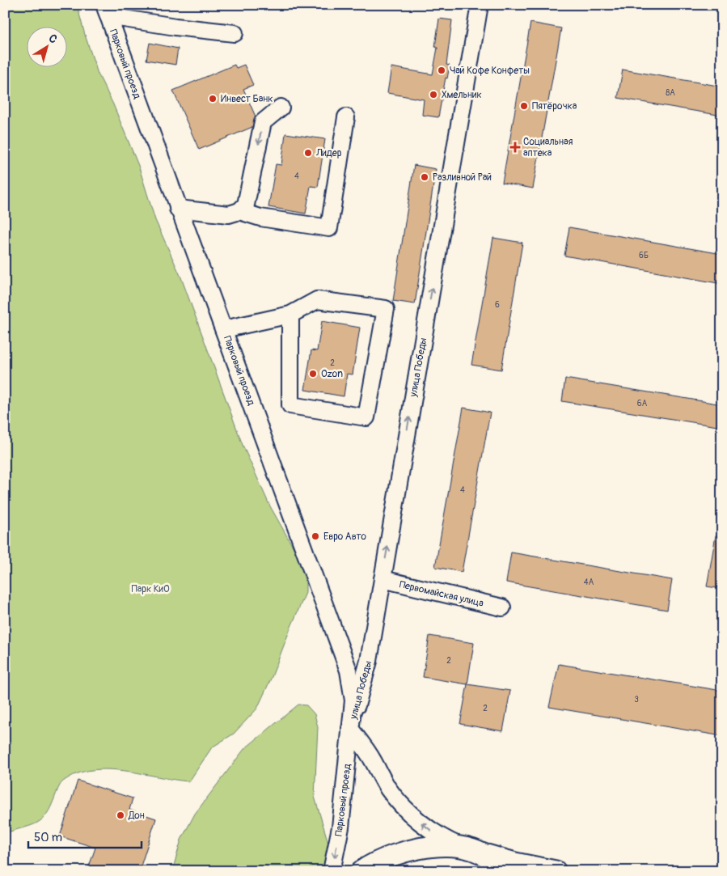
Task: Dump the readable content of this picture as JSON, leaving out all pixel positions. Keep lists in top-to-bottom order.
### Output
{
  "streets": {
    "street": ["Парковый проезд", "улица Победы", "Первомайская улица"]
  },
  "crossings": [
    ["Парковый проезд", "улица Победы"],
    ["улица Победы", "Первомайская улица"]
  ],
  "one_way": ["улица Победы"],
  "parks": ["Парк КиО"],
  "places": {
    "other": [
      "Чай Кофе Конфеты",
      "Хмельник",
      "Инвест Банк",
      "Пятёрочка",
      "Лидер",
      "Разливной Рай",
      "Ozon",
      "Евро Авто",
      "Дон"
    ],
    "health": ["Социальная аптека"]
  },
  "house_numbers": [
    "8А",
    "4",
    "6Б",
    "6",
    "2",
    "6А",
    "4",
    "4А",
    "2",
    "3",
    "2"
  ],
  "scale_bar": "50 m",
  "north": "top right"
}
